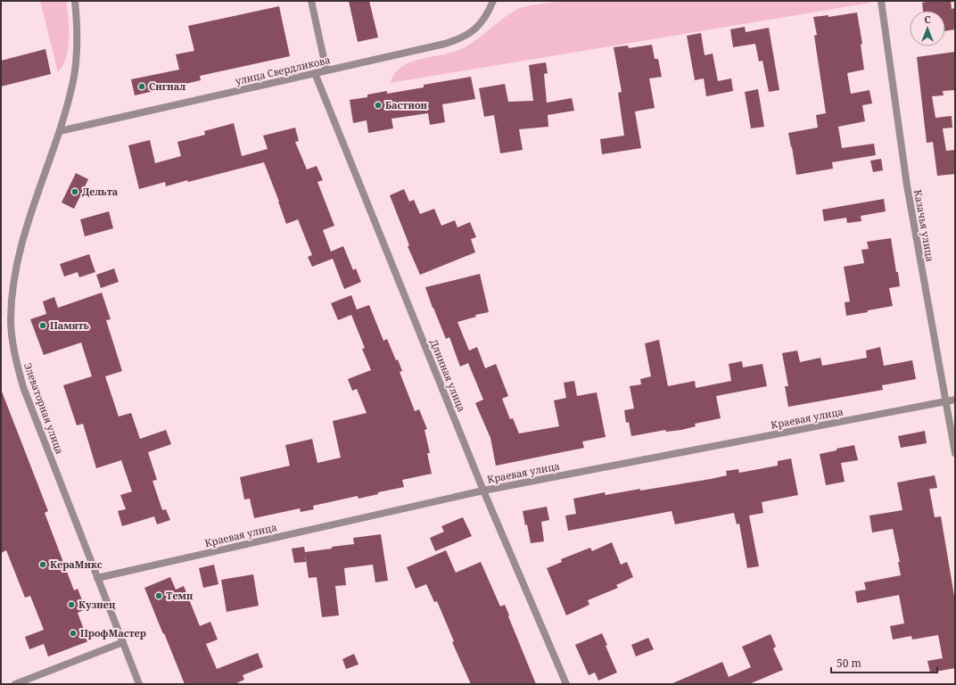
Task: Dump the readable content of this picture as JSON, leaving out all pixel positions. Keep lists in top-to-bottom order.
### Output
{
  "streets": {
    "street": [
      "улица Свердликова",
      "Казачья улица",
      "Длинная улица",
      "Элеваторная улица",
      "Краевая улица"
    ]
  },
  "crossings": [
    ["улица Свердликова", "Длинная улица"],
    ["улица Свердликова", "Элеваторная улица"],
    ["Казачья улица", "Краевая улица"],
    ["Длинная улица", "Краевая улица"],
    ["Элеваторная улица", "Краевая улица"]
  ],
  "places": [
    "Сигнал",
    "Бастион",
    "Дельта",
    "Память",
    "КераМикс",
    "Темп",
    "Кузнец",
    "ПрофМастер"
  ],
  "scale_bar": "50 m",
  "north": "top"
}
